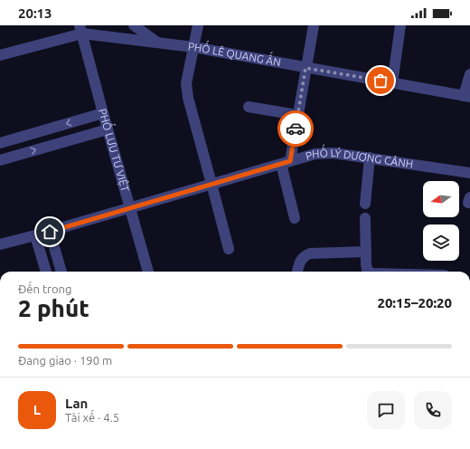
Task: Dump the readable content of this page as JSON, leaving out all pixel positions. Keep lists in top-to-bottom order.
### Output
{
  "streets": {
    "street": ["PHỐ LÊ QUANG ẤN", "PHỐ LƯU TƯ VIỆT", "PHỐ LÝ DƯƠNG CẢNH"]
  },
  "crossings": [
    ["PHỐ LÊ QUANG ẤN", "PHỐ LƯU TƯ VIỆT"],
    ["PHỐ LƯU TƯ VIỆT", "PHỐ LÝ DƯƠNG CẢNH"]
  ],
  "north": "left",
  "page": {
    "status": "20:13",
    "heading": ["2 phút", "Đến trong", "20:15–20:20"],
    "panel": ["Lan", "Tài xế · 4.5"],
    "bar": "Đang giao · 190 m",
    "round": "L"
  }
}
